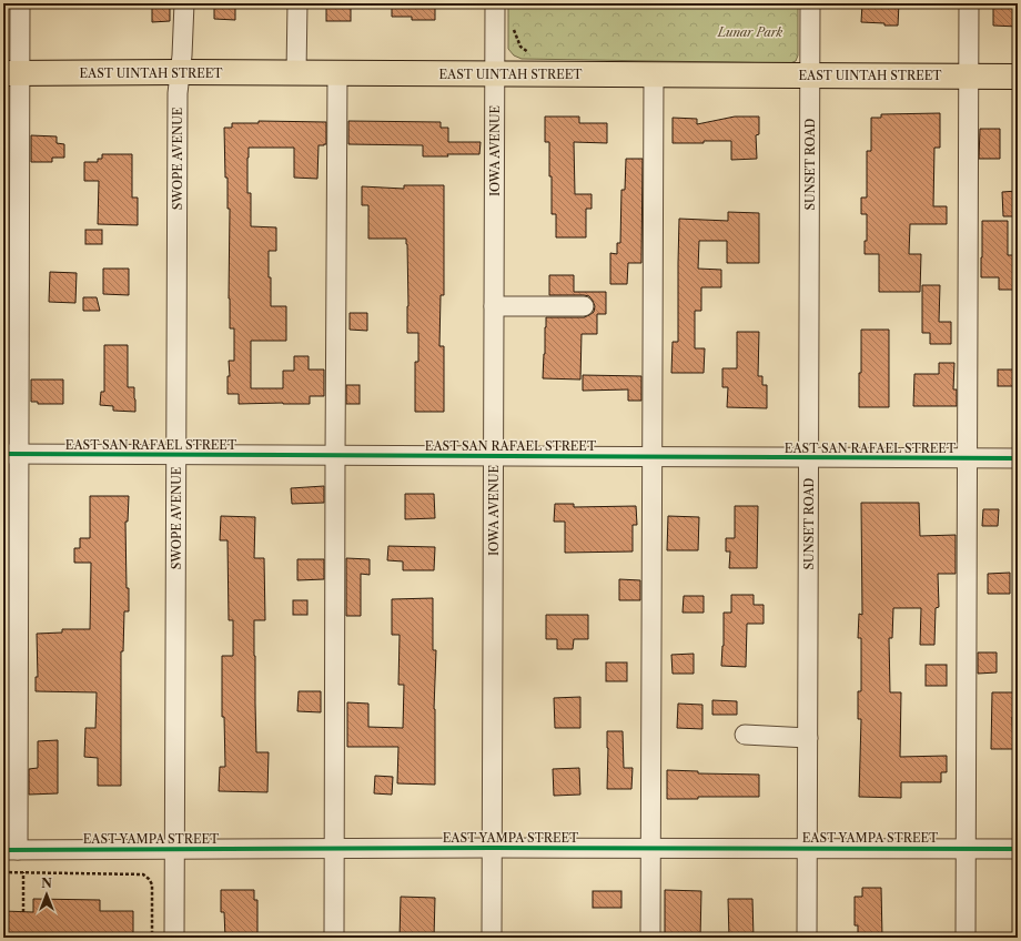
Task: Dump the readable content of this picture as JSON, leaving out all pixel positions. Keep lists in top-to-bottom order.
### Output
{
  "streets": {
    "main road": ["EAST UINTAH STREET"],
    "street": [
      "IOWA AVENUE",
      "SWOPE AVENUE",
      "SUNSET ROAD",
      "EAST SAN RAFAEL STREET",
      "EAST YAMPA STREET"
    ]
  },
  "crossings": [
    ["EAST UINTAH STREET", "IOWA AVENUE"],
    ["EAST UINTAH STREET", "SWOPE AVENUE"],
    ["EAST UINTAH STREET", "SUNSET ROAD"],
    ["IOWA AVENUE", "EAST SAN RAFAEL STREET"],
    ["IOWA AVENUE", "EAST YAMPA STREET"],
    ["SWOPE AVENUE", "EAST SAN RAFAEL STREET"],
    ["SWOPE AVENUE", "EAST YAMPA STREET"],
    ["SUNSET ROAD", "EAST SAN RAFAEL STREET"],
    ["SUNSET ROAD", "EAST YAMPA STREET"]
  ],
  "parks": ["Lunar Park"],
  "north": "top"
}
